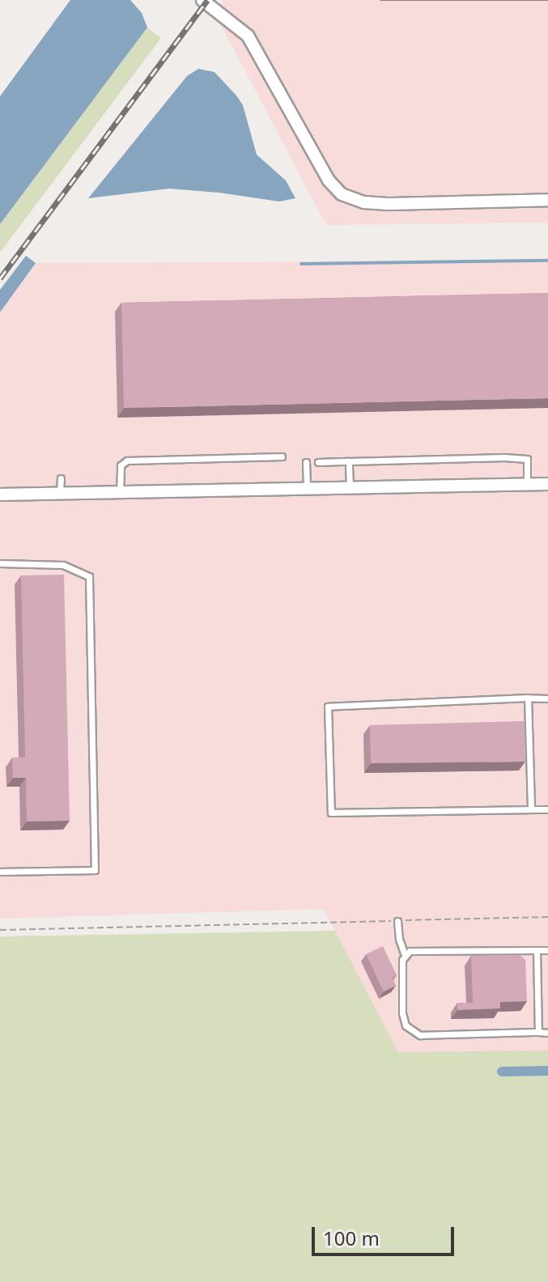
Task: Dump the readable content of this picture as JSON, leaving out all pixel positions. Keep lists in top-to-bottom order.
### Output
{
  "scale_bar": "100 m"
}
